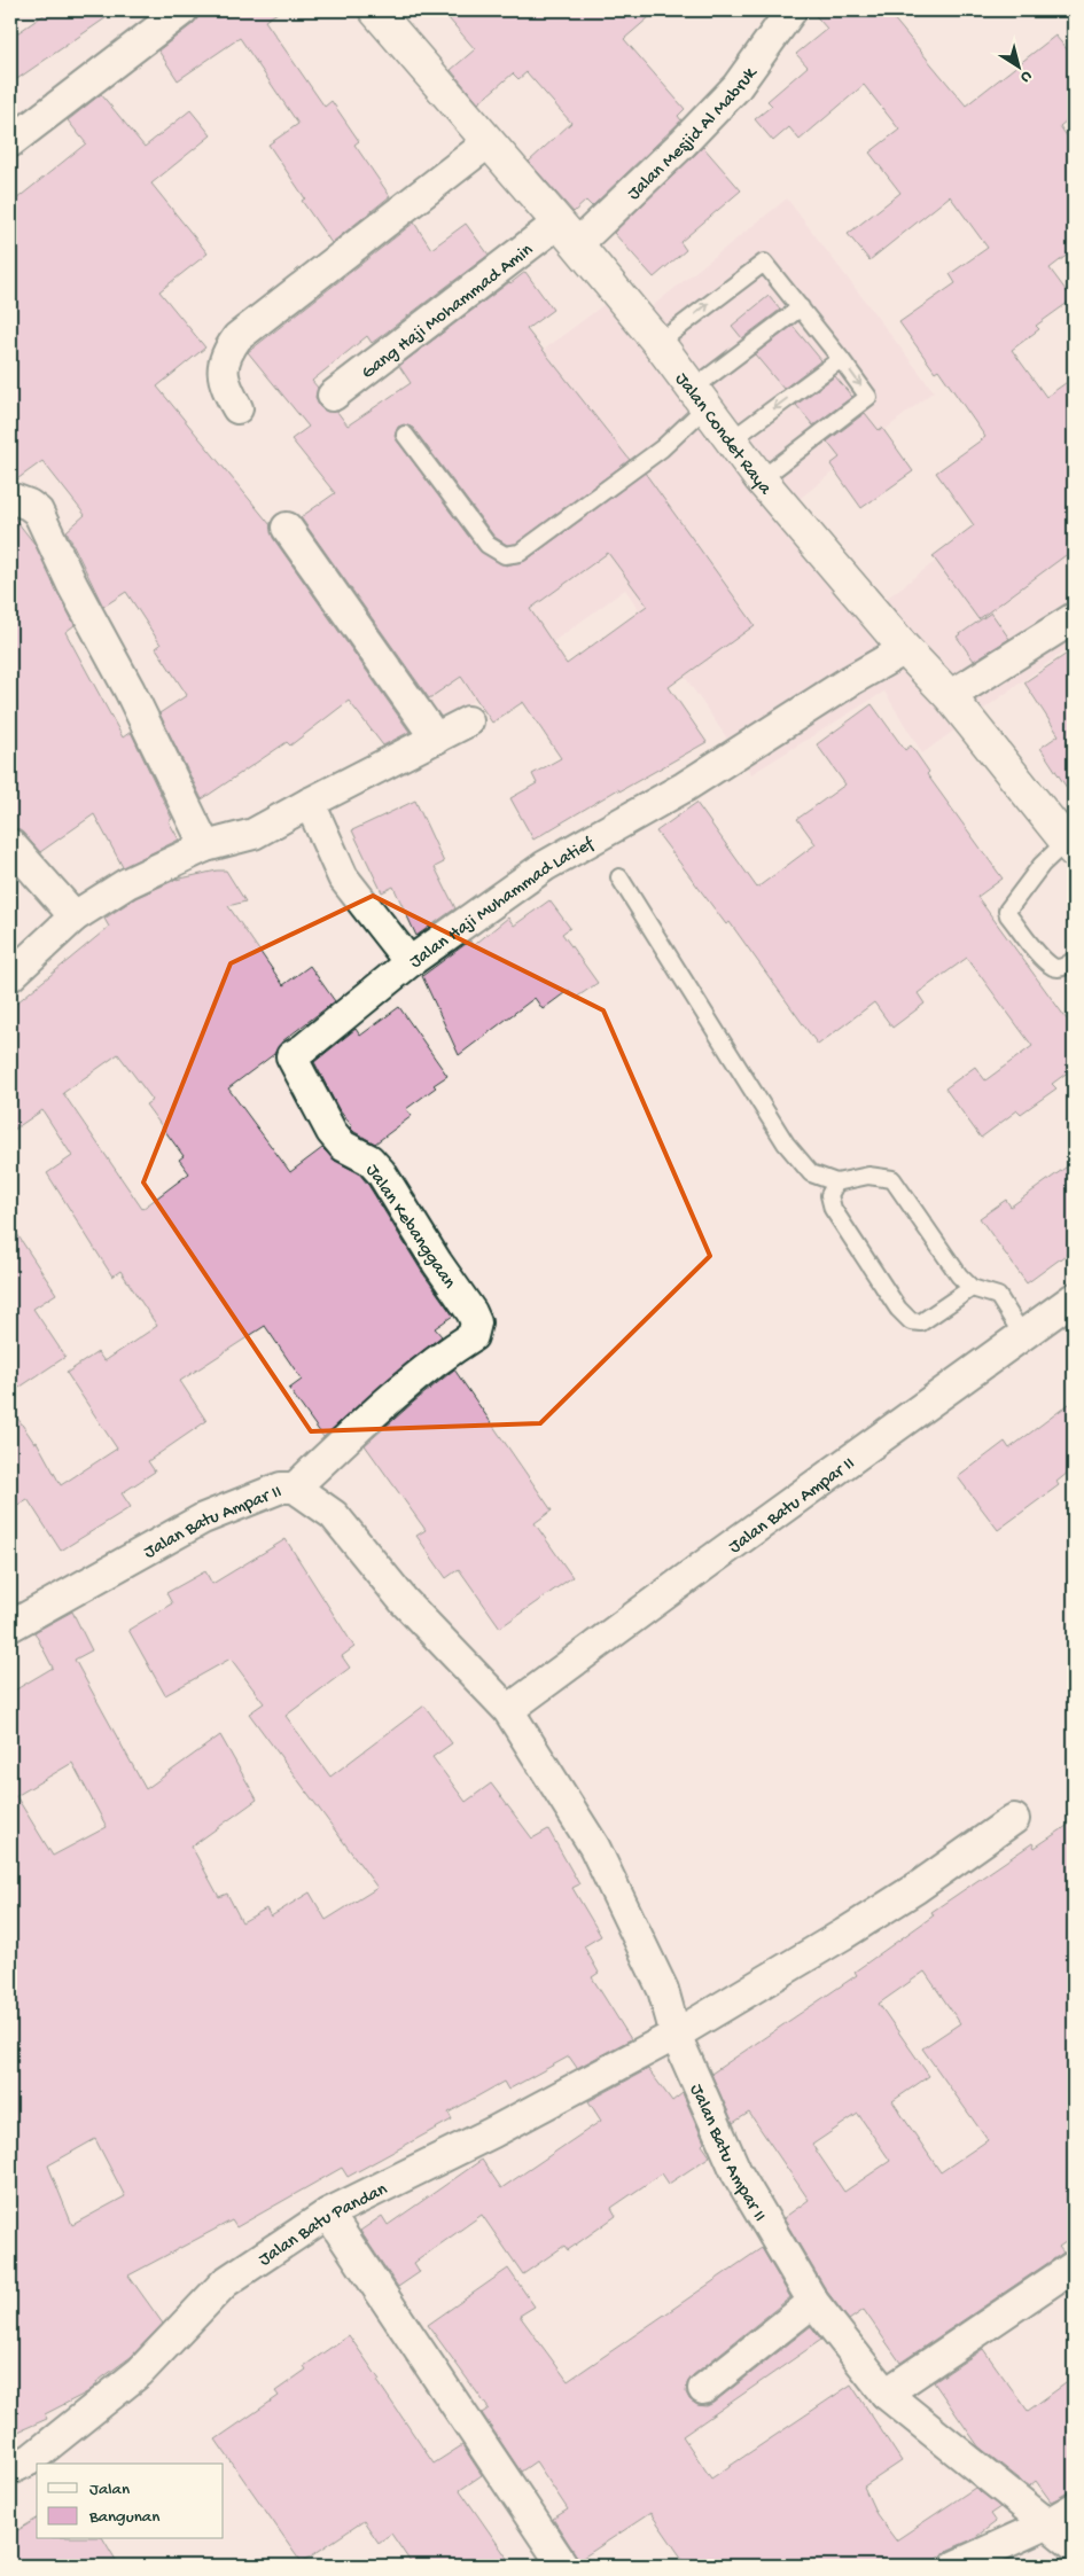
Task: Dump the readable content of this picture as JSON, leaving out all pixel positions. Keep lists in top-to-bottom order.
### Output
{
  "streets": {
    "street": [
      "Jalan Mesjid Al Mabruk",
      "Gang Haji Mohammad Amin",
      "Jalan Condet Raya",
      "Jalan Haji Muhammad Latief",
      "Jalan Kebanggaan",
      "Jalan Batu Ampar II",
      "Jalan Batu Pandan"
    ]
  },
  "crossings": [
    ["Jalan Mesjid Al Mabruk", "Gang Haji Mohammad Amin"],
    ["Jalan Mesjid Al Mabruk", "Jalan Condet Raya"],
    ["Gang Haji Mohammad Amin", "Jalan Condet Raya"],
    ["Jalan Condet Raya", "Jalan Haji Muhammad Latief"],
    ["Jalan Haji Muhammad Latief", "Jalan Kebanggaan"],
    ["Jalan Kebanggaan", "Jalan Batu Ampar II"],
    ["Jalan Batu Ampar II", "Jalan Batu Pandan"]
  ],
  "legend": ["Jalan", "Bangunan"],
  "north": "bottom right"
}
